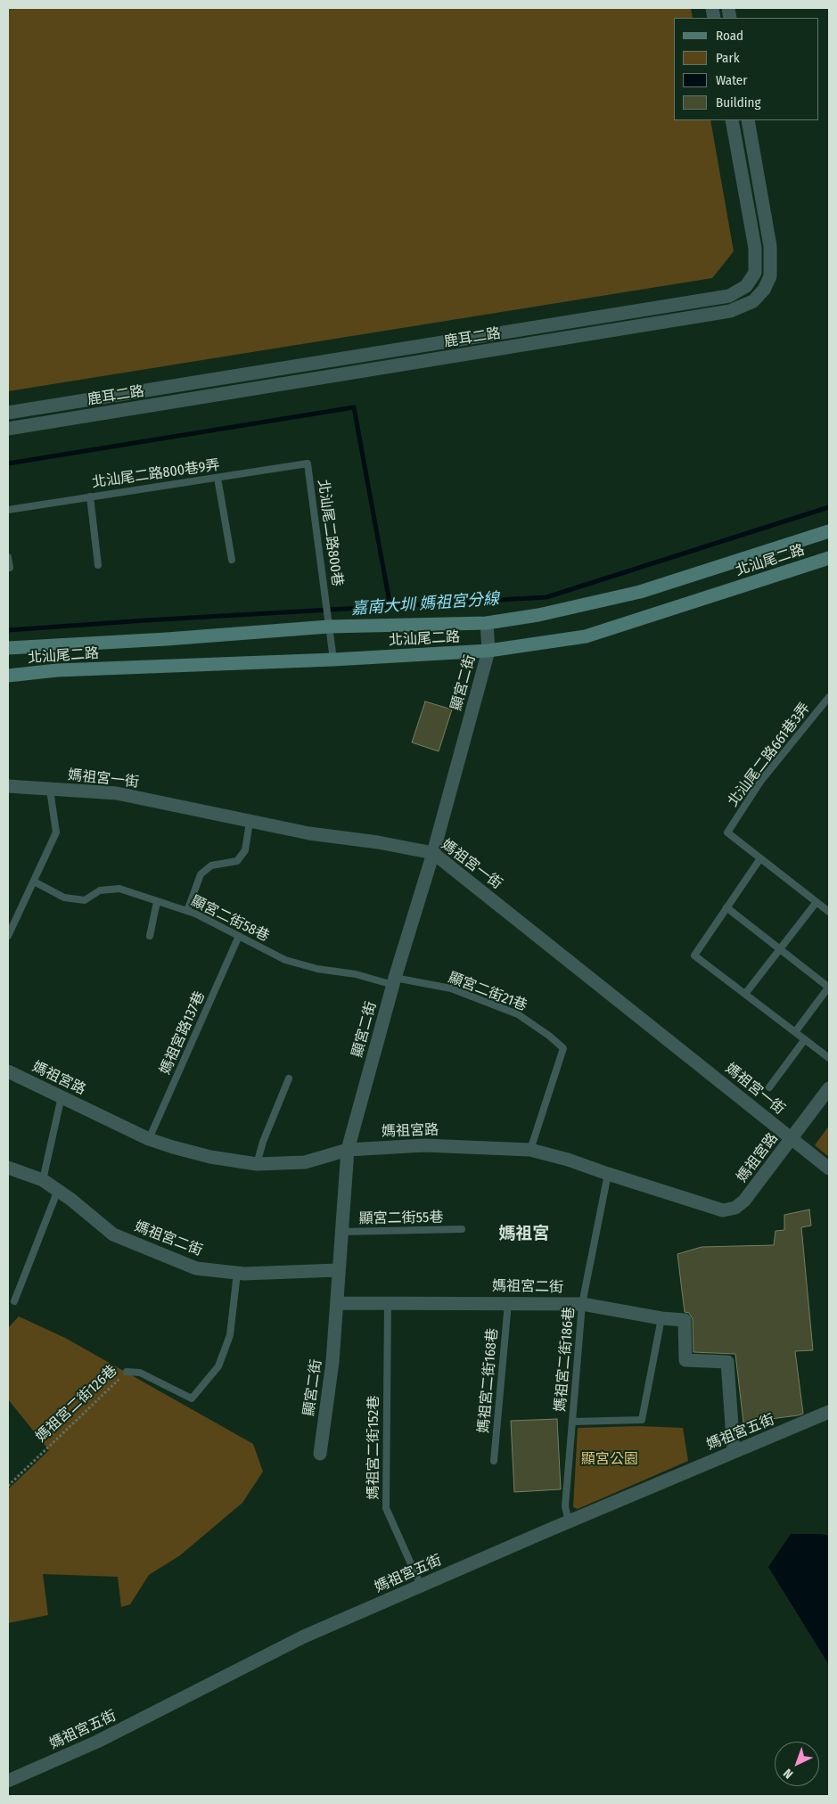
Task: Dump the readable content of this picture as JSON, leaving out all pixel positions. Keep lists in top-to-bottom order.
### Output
{
  "streets": {
    "street": [
      "鹿耳二路",
      "北汕尾二路",
      "顯宮二街",
      "媽祖宮一街",
      "媽祖宮路",
      "媽祖宮二街",
      "媽祖宮五街"
    ],
    "lane": [
      "北汕尾二路800巷9弄",
      "北汕尾二路800巷",
      "北汕尾二路661巷3弄",
      "顯宮二街58巷",
      "顯宮二街21巷",
      "媽祖宮路137巷",
      "顯宮二街55巷",
      "媽祖宮二街186巷",
      "媽祖宮二街168巷",
      "媽祖宮二街126巷",
      "媽祖宮二街152巷"
    ]
  },
  "crossings": [
    ["北汕尾二路800巷9弄", "北汕尾二路800巷"],
    ["北汕尾二路800巷", "北汕尾二路"],
    ["北汕尾二路", "顯宮二街"],
    ["顯宮二街", "媽祖宮一街"],
    ["顯宮二街", "顯宮二街58巷"],
    ["顯宮二街", "顯宮二街21巷"],
    ["顯宮二街", "媽祖宮路"],
    ["顯宮二街", "顯宮二街55巷"],
    ["顯宮二街", "媽祖宮二街"],
    ["媽祖宮一街", "媽祖宮路"],
    ["顯宮二街58巷", "顯宮二街21巷"],
    ["顯宮二街58巷", "媽祖宮路137巷"],
    ["顯宮二街21巷", "媽祖宮路"],
    ["媽祖宮路137巷", "媽祖宮路"],
    ["媽祖宮路", "媽祖宮二街186巷"],
    ["媽祖宮二街", "媽祖宮二街186巷"],
    ["媽祖宮二街", "媽祖宮二街168巷"],
    ["媽祖宮二街", "媽祖宮二街126巷"],
    ["媽祖宮二街", "媽祖宮五街"],
    ["媽祖宮二街", "媽祖宮二街152巷"],
    ["媽祖宮二街186巷", "媽祖宮五街"],
    ["媽祖宮五街", "媽祖宮二街152巷"]
  ],
  "districts": ["媽祖宮"],
  "water": ["嘉南大圳 媽祖宮分線"],
  "parks": ["顯宮公園"],
  "legend": [
    "Road",
    "Park",
    "Water",
    "Building"
  ],
  "north": "bottom left"
}
